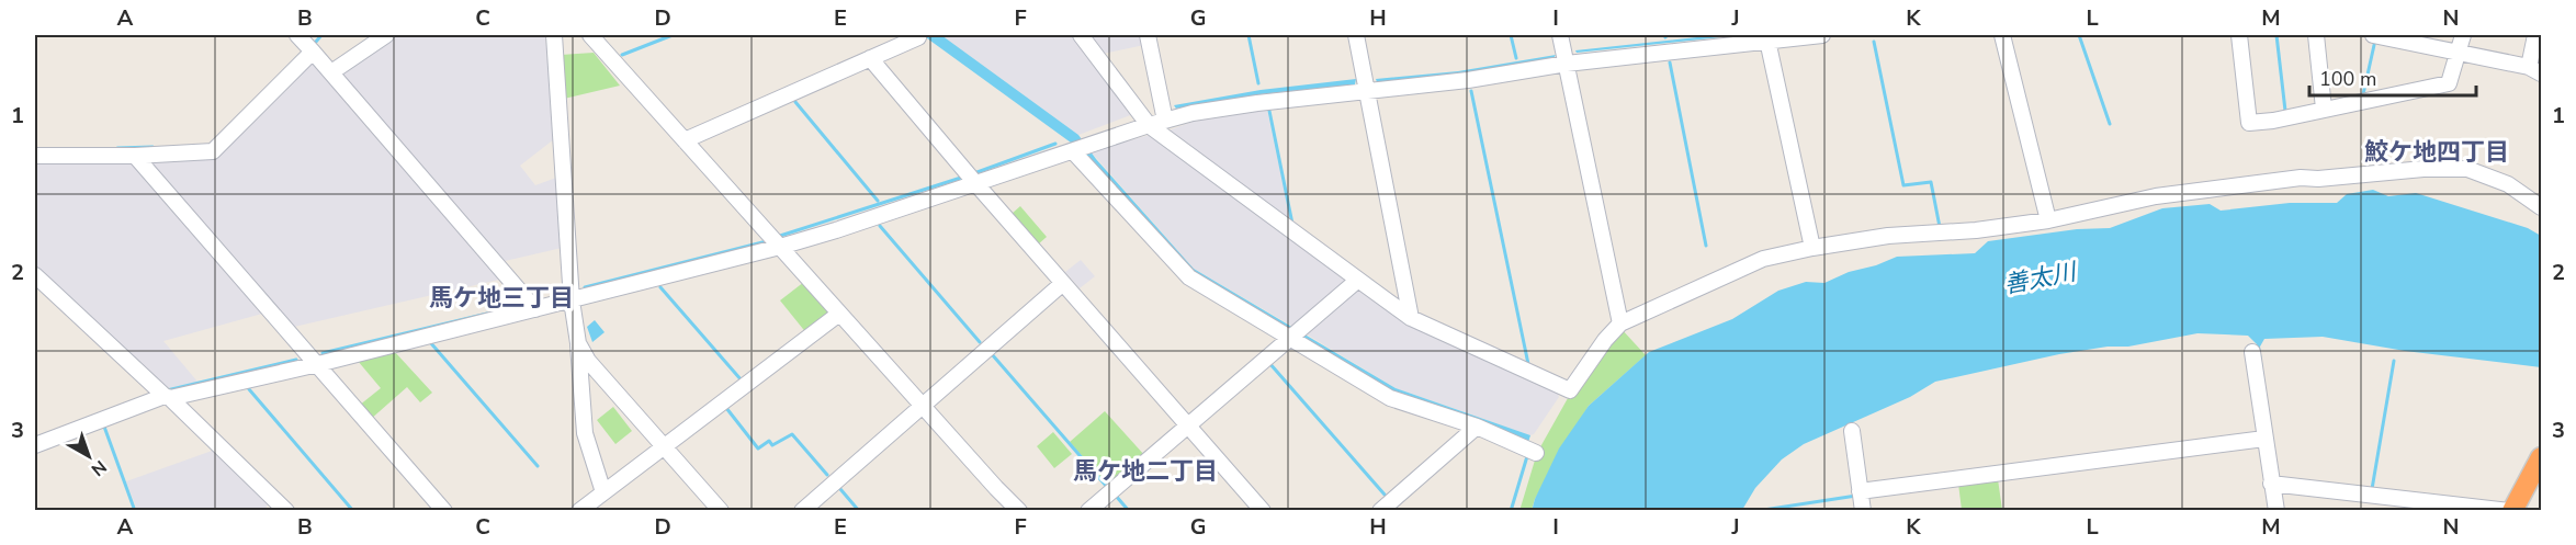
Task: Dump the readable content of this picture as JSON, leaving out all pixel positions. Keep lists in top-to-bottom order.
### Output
{
  "districts": ["鮫ケ地四丁目", "馬ケ地三丁目", "馬ケ地二丁目"],
  "water": ["善太川"],
  "scale_bar": "100 m",
  "north": "bottom right",
  "grid": {
    "columns": [
      "A",
      "B",
      "C",
      "D",
      "E",
      "F",
      "G",
      "H",
      "I",
      "J",
      "K",
      "L",
      "M",
      "N"
    ],
    "rows": ["1", "2", "3"]
  }
}
